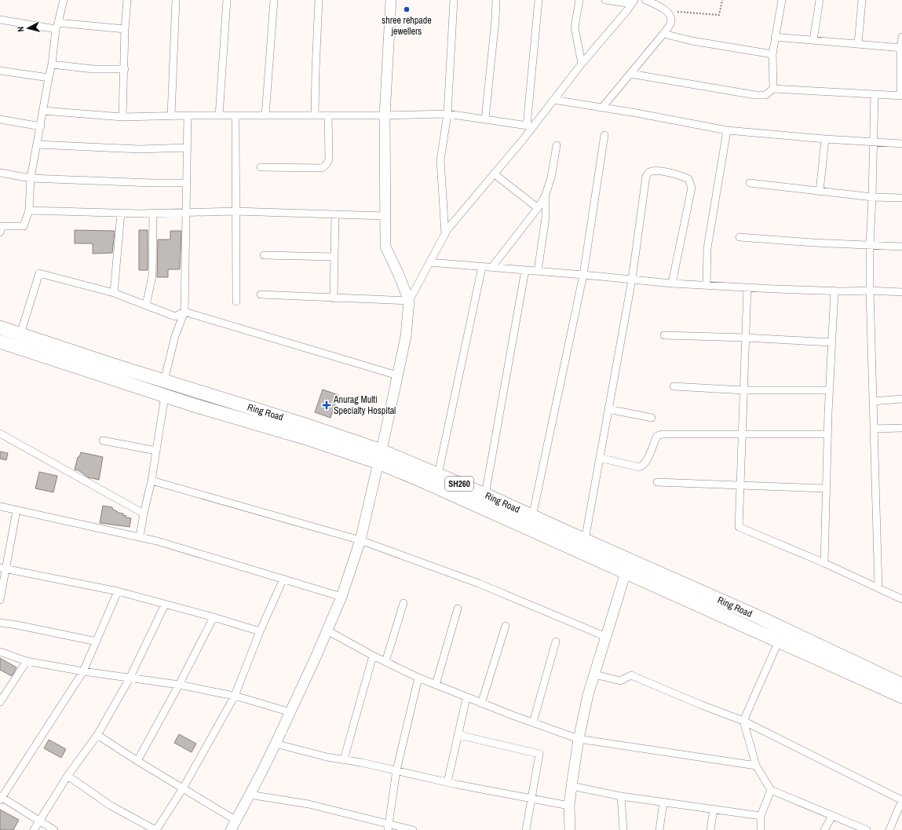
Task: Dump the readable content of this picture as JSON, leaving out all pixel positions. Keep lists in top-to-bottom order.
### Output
{
  "streets": {
    "highway": ["Ring Road", "SH260"]
  },
  "places": {
    "other": ["shree rehpade jewellers"],
    "health": ["Anurag Multi Specialty Hospital"]
  },
  "north": "left"
}
